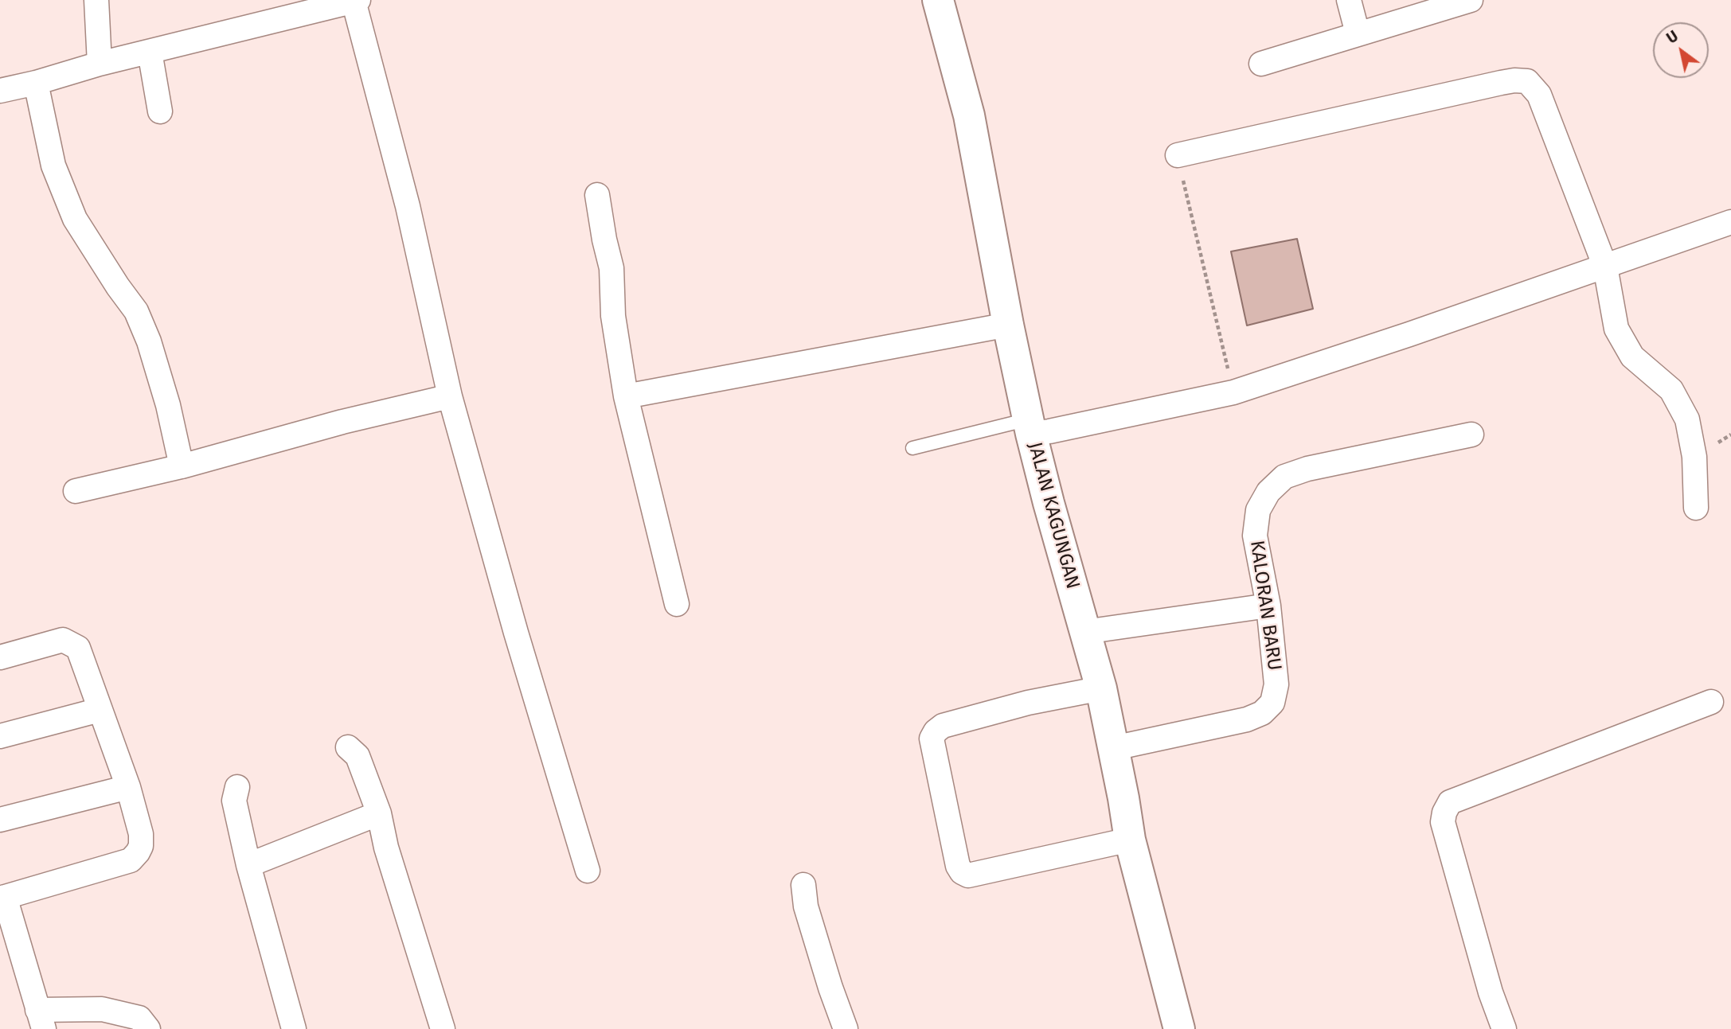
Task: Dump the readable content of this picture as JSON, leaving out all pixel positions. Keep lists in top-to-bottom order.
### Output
{
  "streets": {
    "street": ["JALAN KAGUNGAN", "KALORAN BARU"]
  },
  "crossings": [
    ["JALAN KAGUNGAN", "KALORAN BARU"]
  ],
  "north": "top left"
}
